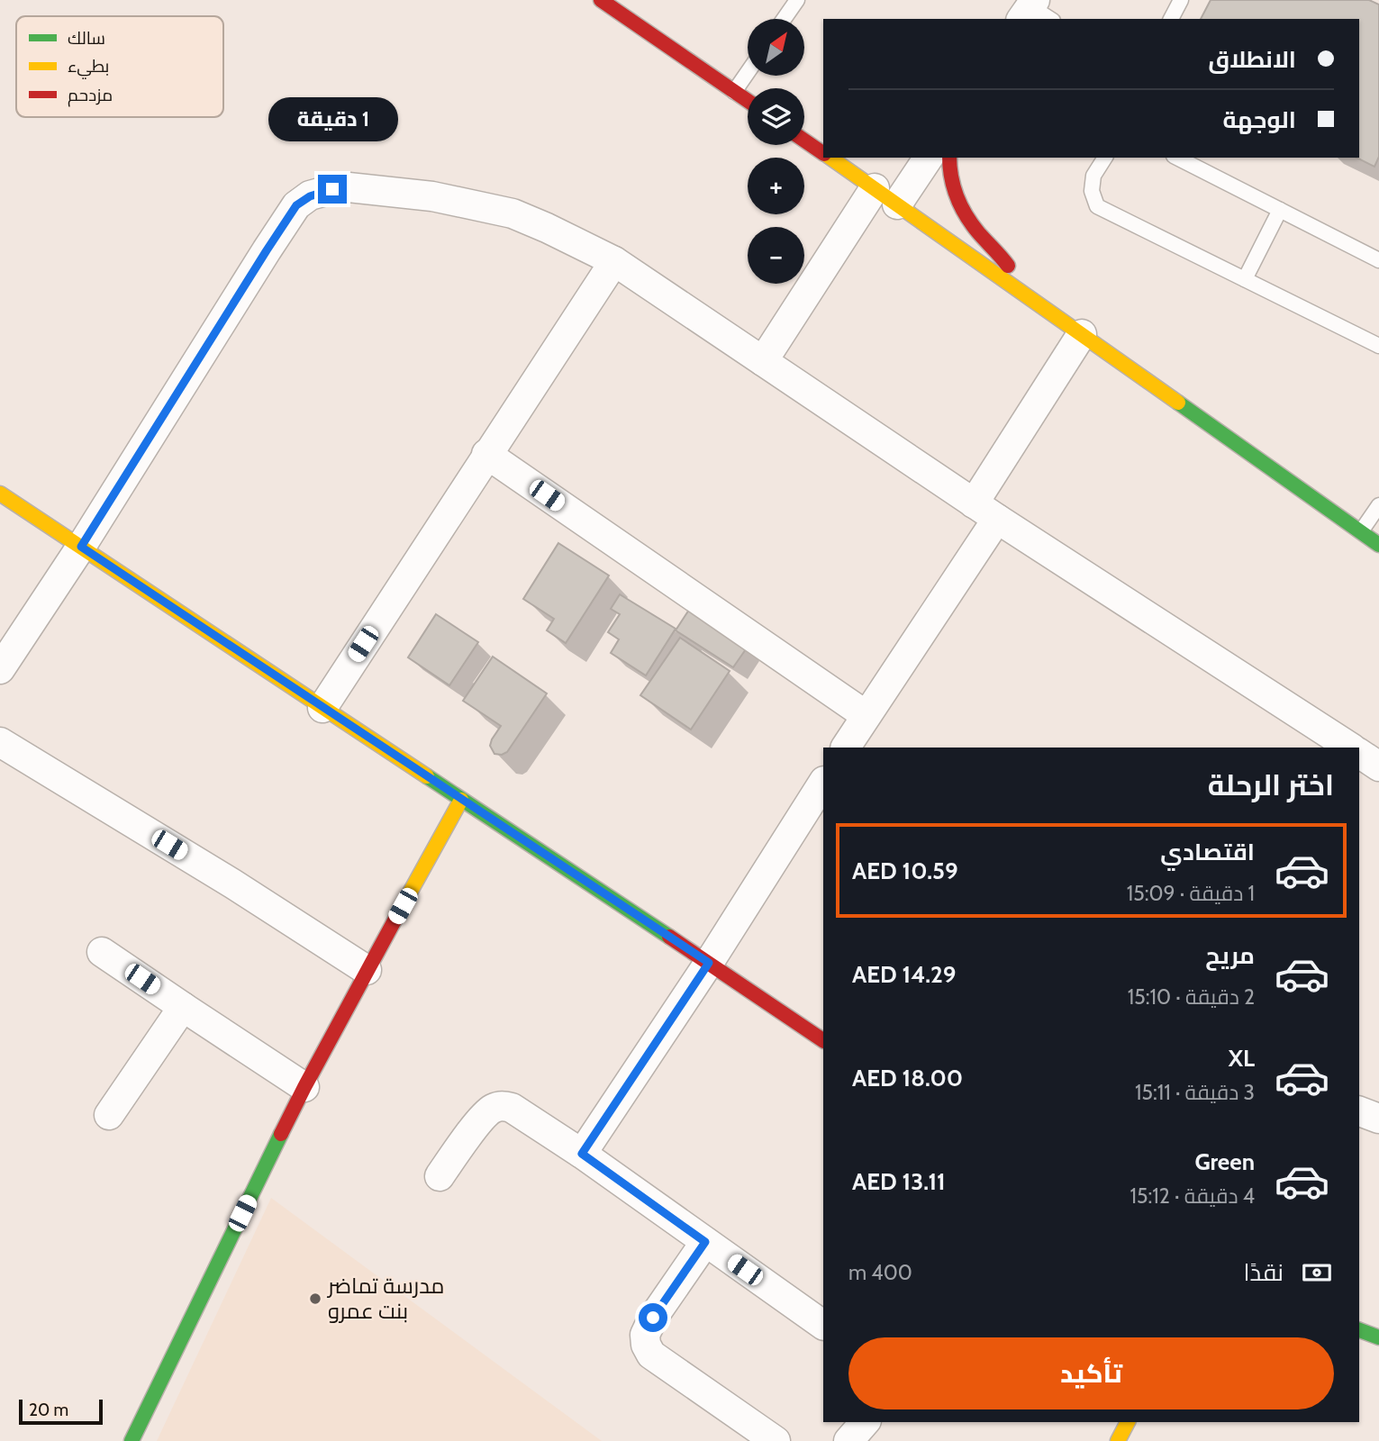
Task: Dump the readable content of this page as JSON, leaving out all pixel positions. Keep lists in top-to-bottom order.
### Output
{
  "places": ["مدرسة تماضر بنت عمرو"],
  "legend": ["سالك", "بطيء", "مزدحم"],
  "scale_bar": "20 m",
  "north": "top right",
  "page": {
    "map_buttons": ["+", "−"],
    "banner": ["الانطلاق", "الوجهة"],
    "bubble": "1 دقيقة",
    "heading": "اختر الرحلة",
    "list": [
      {
        "name": "اقتصادي",
        "note": "1 دقيقة · 15:09",
        "value": "AED 10.59"
      },
      {
        "name": "مريح",
        "note": "2 دقيقة · 15:10",
        "value": "AED 14.29"
      },
      {
        "name": "XL",
        "note": "3 دقيقة · 15:11",
        "value": "AED 18.00"
      },
      {
        "name": "Green",
        "note": "4 دقيقة · 15:12",
        "value": "AED 13.11"
      }
    ],
    "pay": ["نقدًا", "400 m"],
    "buttons": "تأكيد",
    "scale": "20 m"
  }
}
